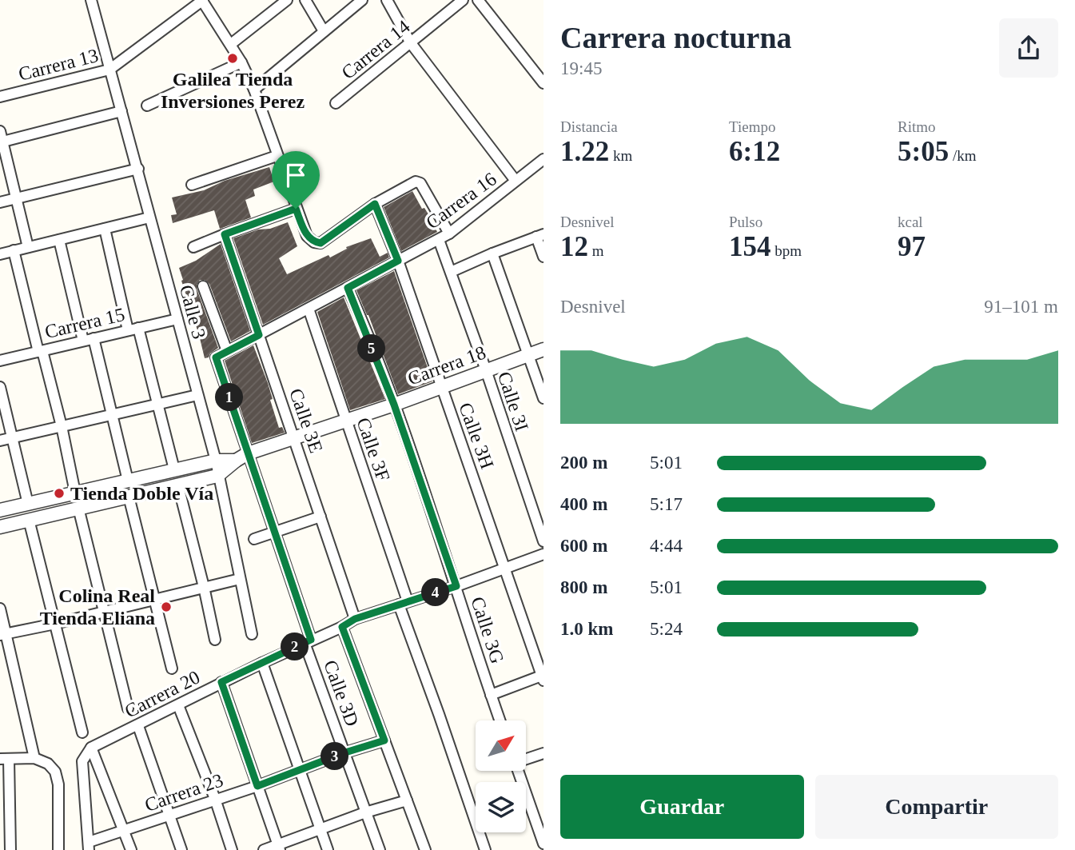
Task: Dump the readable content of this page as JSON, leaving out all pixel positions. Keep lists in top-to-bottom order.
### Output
{
  "streets": {
    "street": [
      "Carrera 14",
      "Carrera 13",
      "Carrera 16",
      "Calle 3",
      "Carrera 15",
      "Carrera 18",
      "Calle 3I",
      "Calle 3E",
      "Calle 3H",
      "Calle 3F",
      "Calle 3G",
      "Calle 3D",
      "Carrera 20",
      "Carrera 23"
    ]
  },
  "crossings": [
    ["Carrera 13", "Calle 3"],
    ["Carrera 16", "Calle 3I"],
    ["Carrera 16", "Calle 3E"],
    ["Carrera 16", "Calle 3H"],
    ["Carrera 16", "Calle 3F"],
    ["Carrera 16", "Calle 3G"],
    ["Carrera 16", "Calle 3D"],
    ["Calle 3", "Carrera 15"],
    ["Calle 3", "Carrera 18"],
    ["Carrera 18", "Calle 3I"],
    ["Carrera 18", "Calle 3E"],
    ["Carrera 18", "Calle 3H"],
    ["Carrera 18", "Calle 3F"],
    ["Carrera 18", "Calle 3G"],
    ["Carrera 18", "Calle 3D"],
    ["Calle 3E", "Carrera 20"],
    ["Calle 3H", "Carrera 20"],
    ["Calle 3F", "Carrera 20"],
    ["Calle 3G", "Carrera 20"],
    ["Calle 3D", "Carrera 20"],
    ["Calle 3D", "Carrera 23"]
  ],
  "places": ["Galilea Tienda Inversiones Perez", "Tienda Doble Vía", "Colina Real Tienda Eliana"],
  "north": "top right",
  "page": {
    "heading": ["Carrera nocturna", "19:45"],
    "stats": [
      ["Distancia", "1.22 km"],
      ["Tiempo", "6:12"],
      ["Ritmo", "5:05 /km"],
      ["Desnivel", "12 m"],
      ["Pulso", "154 bpm"],
      ["kcal", "97"]
    ],
    "chart": ["Desnivel", "91–101 m"],
    "pins": [
      "5",
      "1",
      "4",
      "2",
      "3"
    ],
    "list": [
      {
        "name": "200 m",
        "note": "5:01"
      },
      {
        "name": "400 m",
        "note": "5:17"
      },
      {
        "name": "600 m",
        "note": "4:44"
      },
      {
        "name": "800 m",
        "note": "5:01"
      },
      {
        "name": "1.0 km",
        "note": "5:24"
      }
    ],
    "buttons": ["Guardar", "Compartir"]
  }
}
